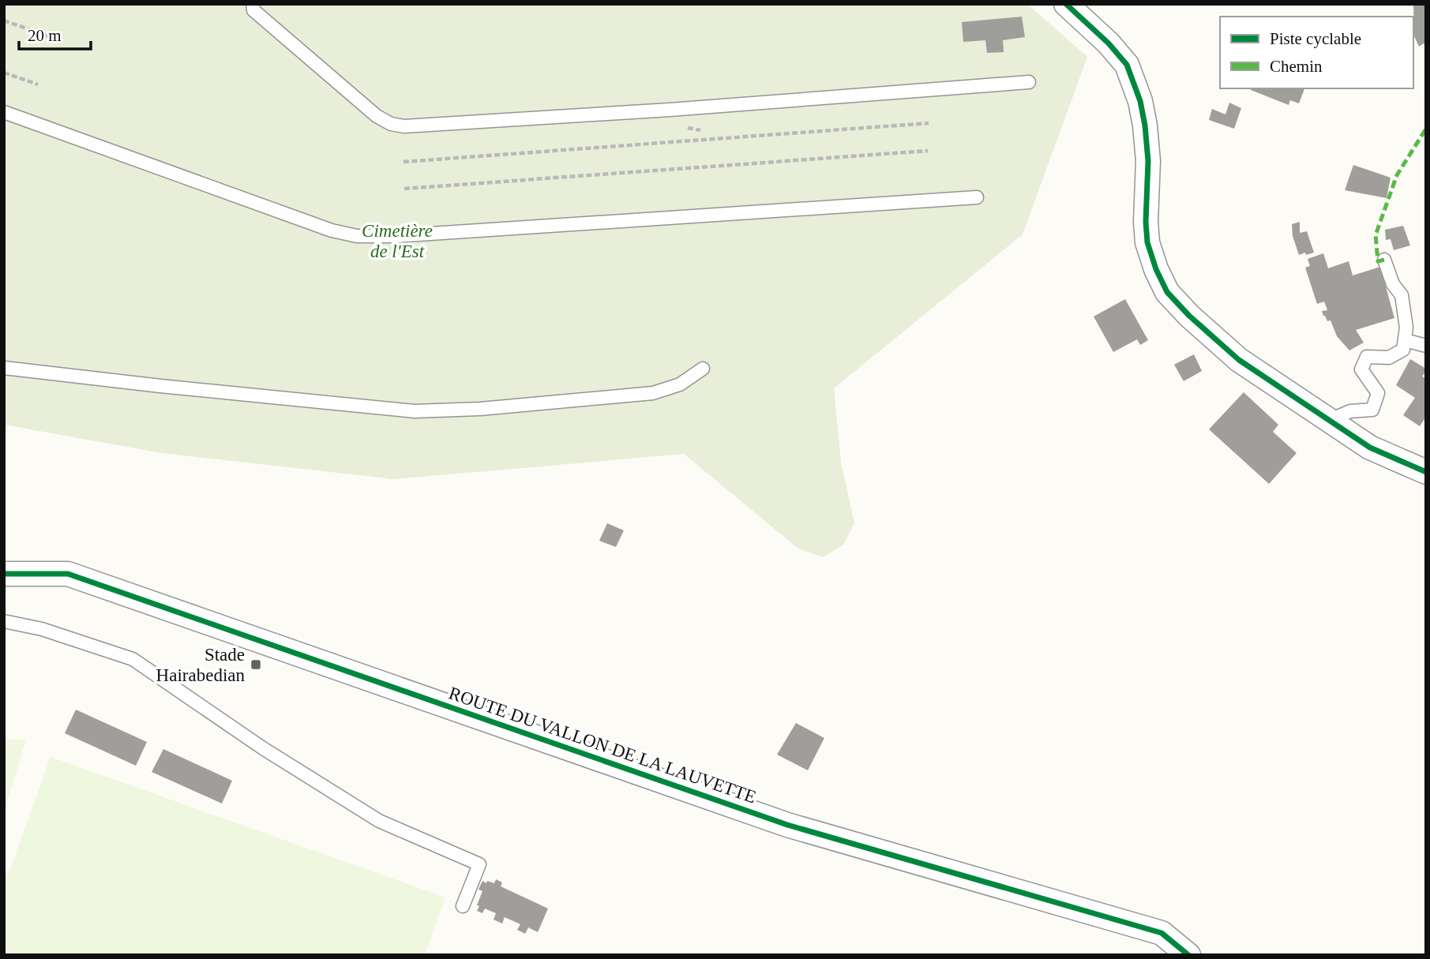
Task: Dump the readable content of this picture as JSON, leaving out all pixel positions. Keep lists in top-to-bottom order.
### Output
{
  "streets": {
    "street": ["ROUTE DU VALLON DE LA LAUVETTE"]
  },
  "parks": ["Cimetière de l'Est"],
  "places": {
    "transit": ["Stade Hairabedian"]
  },
  "legend": ["Piste cyclable", "Chemin"],
  "scale_bar": "20 m"
}
